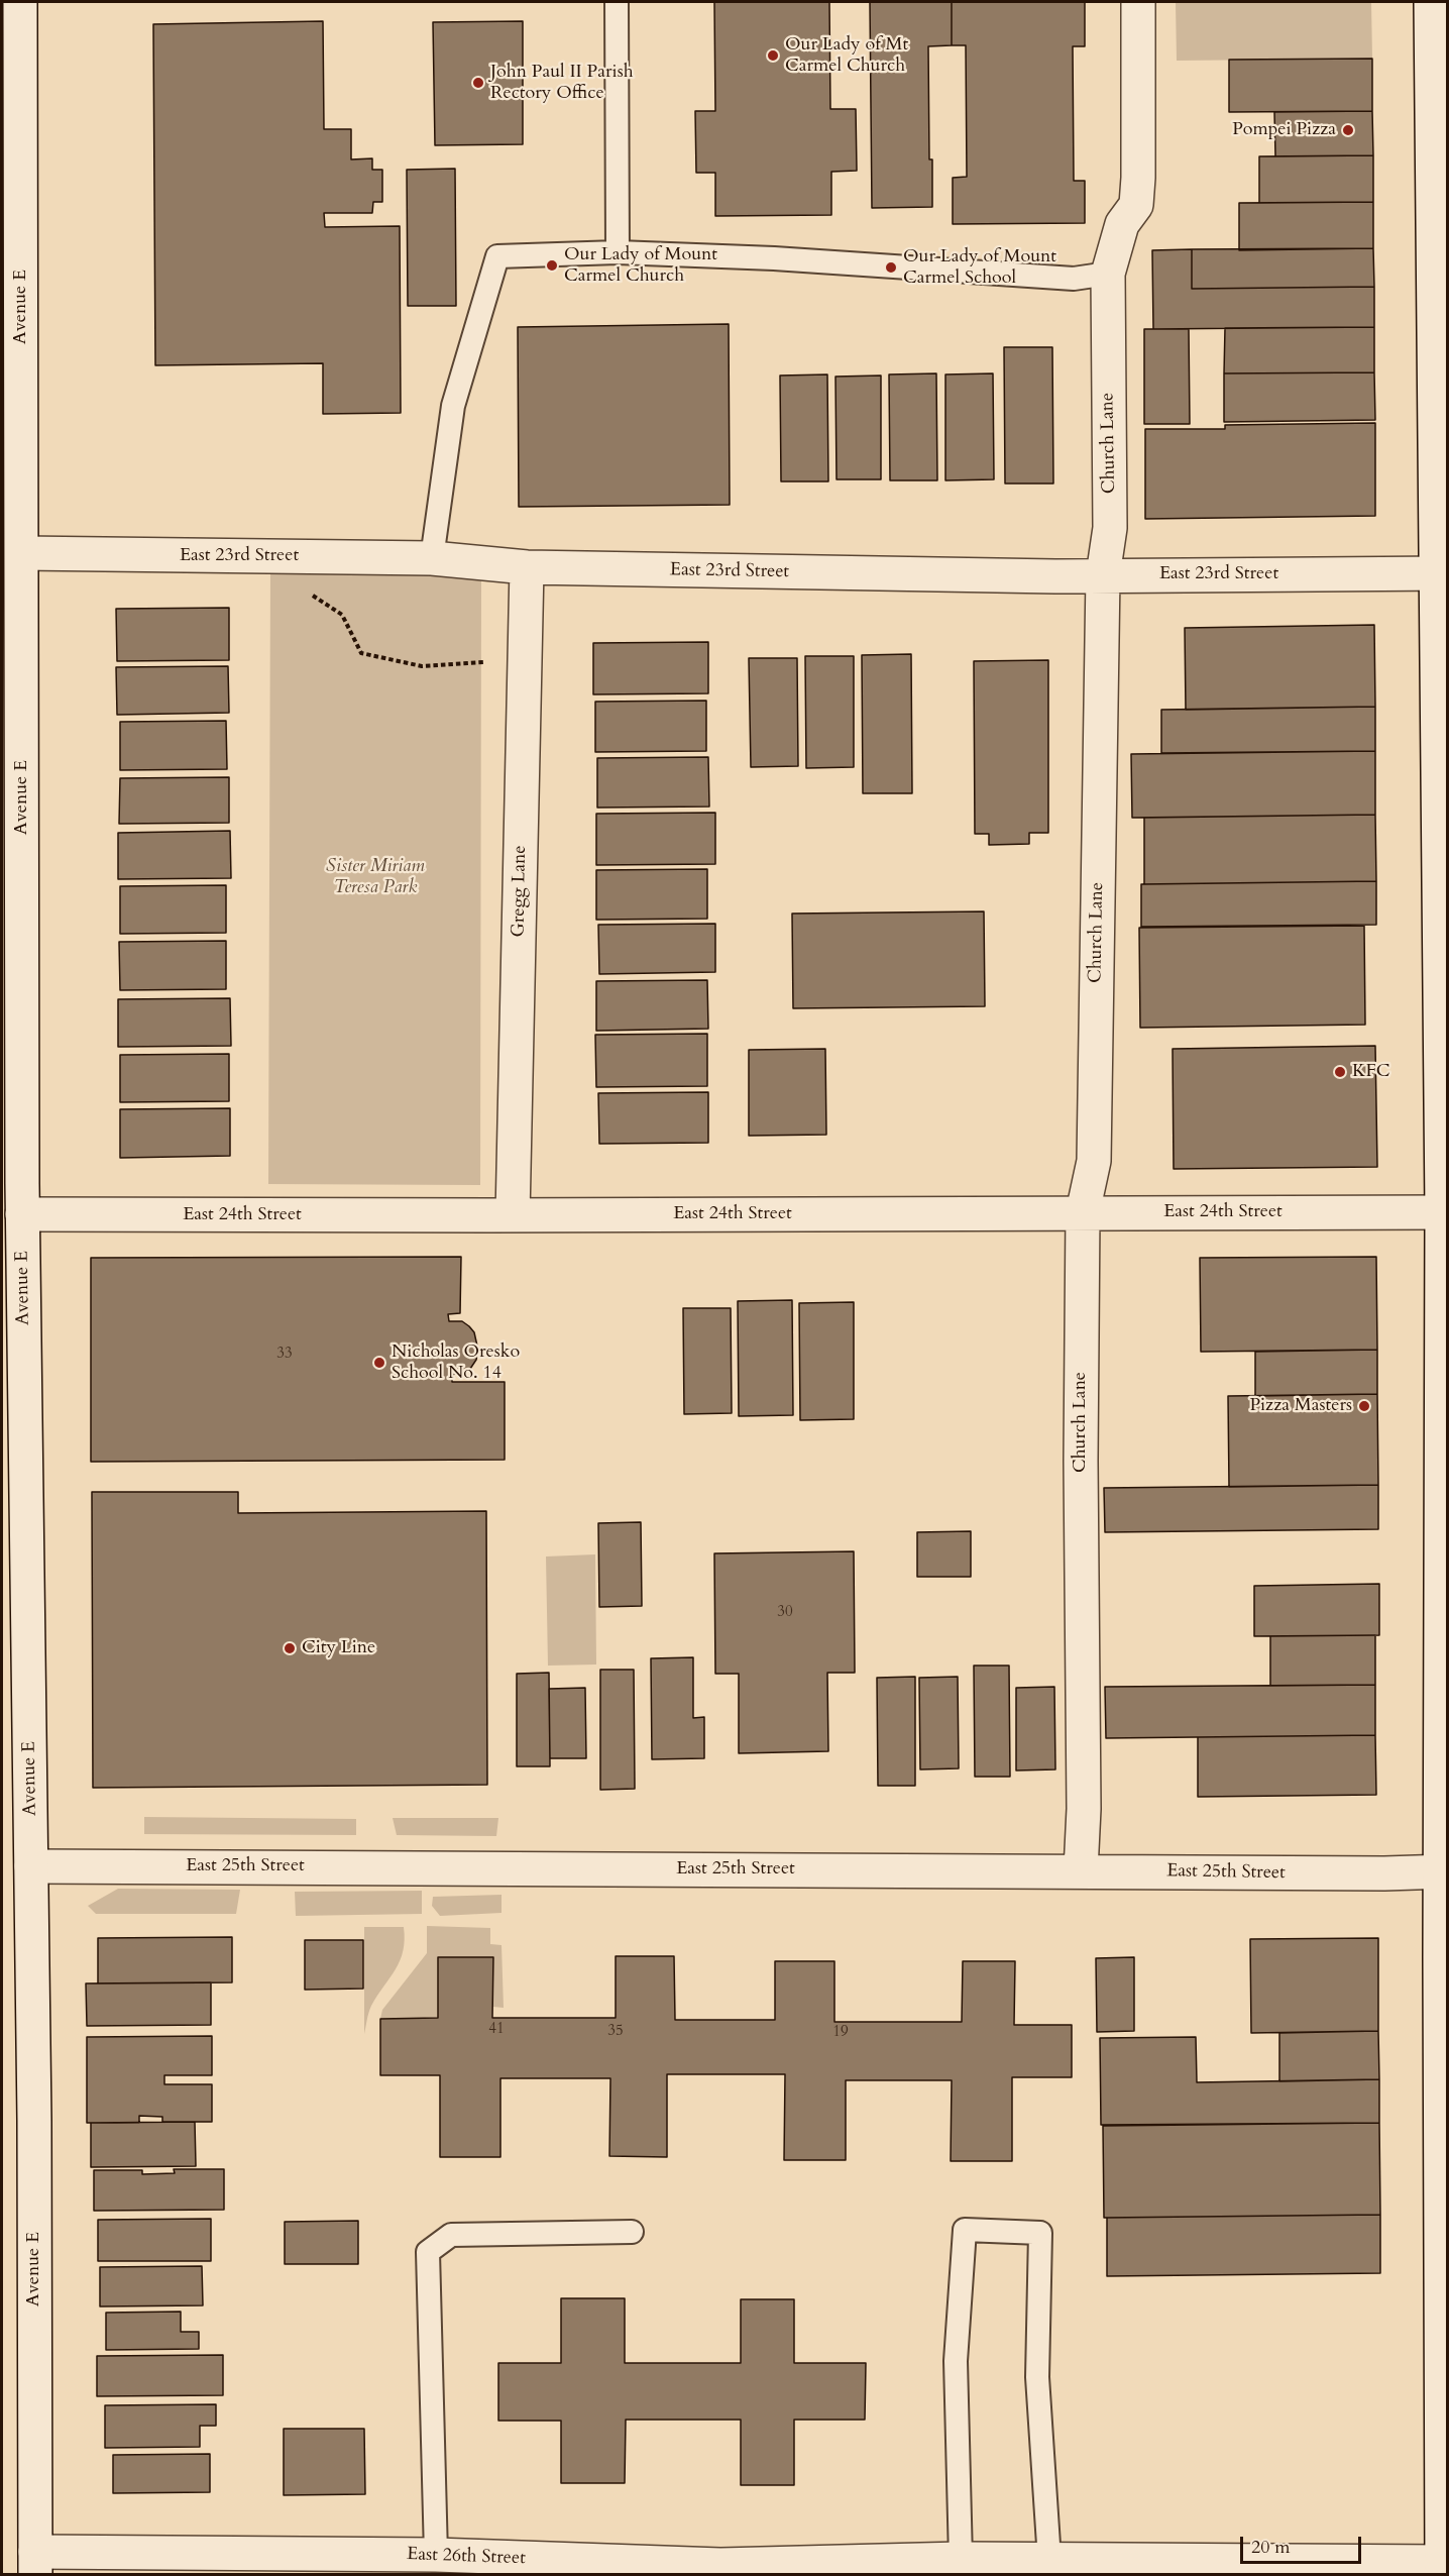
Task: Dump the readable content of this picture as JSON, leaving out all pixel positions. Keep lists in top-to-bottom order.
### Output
{
  "streets": {
    "street": [
      "Avenue E",
      "Church Lane",
      "East 23rd Street",
      "Gregg Lane",
      "East 24th Street",
      "East 25th Street",
      "East 26th Street"
    ]
  },
  "crossings": [
    ["Avenue E", "East 23rd Street"],
    ["Avenue E", "East 24th Street"],
    ["Avenue E", "East 25th Street"],
    ["Avenue E", "East 26th Street"],
    ["Church Lane", "East 23rd Street"],
    ["Church Lane", "East 24th Street"],
    ["Church Lane", "East 25th Street"],
    ["East 23rd Street", "Gregg Lane"],
    ["Gregg Lane", "East 24th Street"]
  ],
  "parks": ["Sister Miriam Teresa Park"],
  "places": [
    "Our Lady of Mt Carmel Church",
    "John Paul II Parish Rectory Office",
    "Pompei Pizza",
    "Our Lady of Mount Carmel Church",
    "Our Lady of Mount Carmel School",
    "KFC",
    "Nicholas Oresko School No. 14",
    "Pizza Masters",
    "City Line"
  ],
  "house_numbers": [
    "33",
    "30",
    "41",
    "35",
    "19"
  ],
  "scale_bar": "20 m"
}
